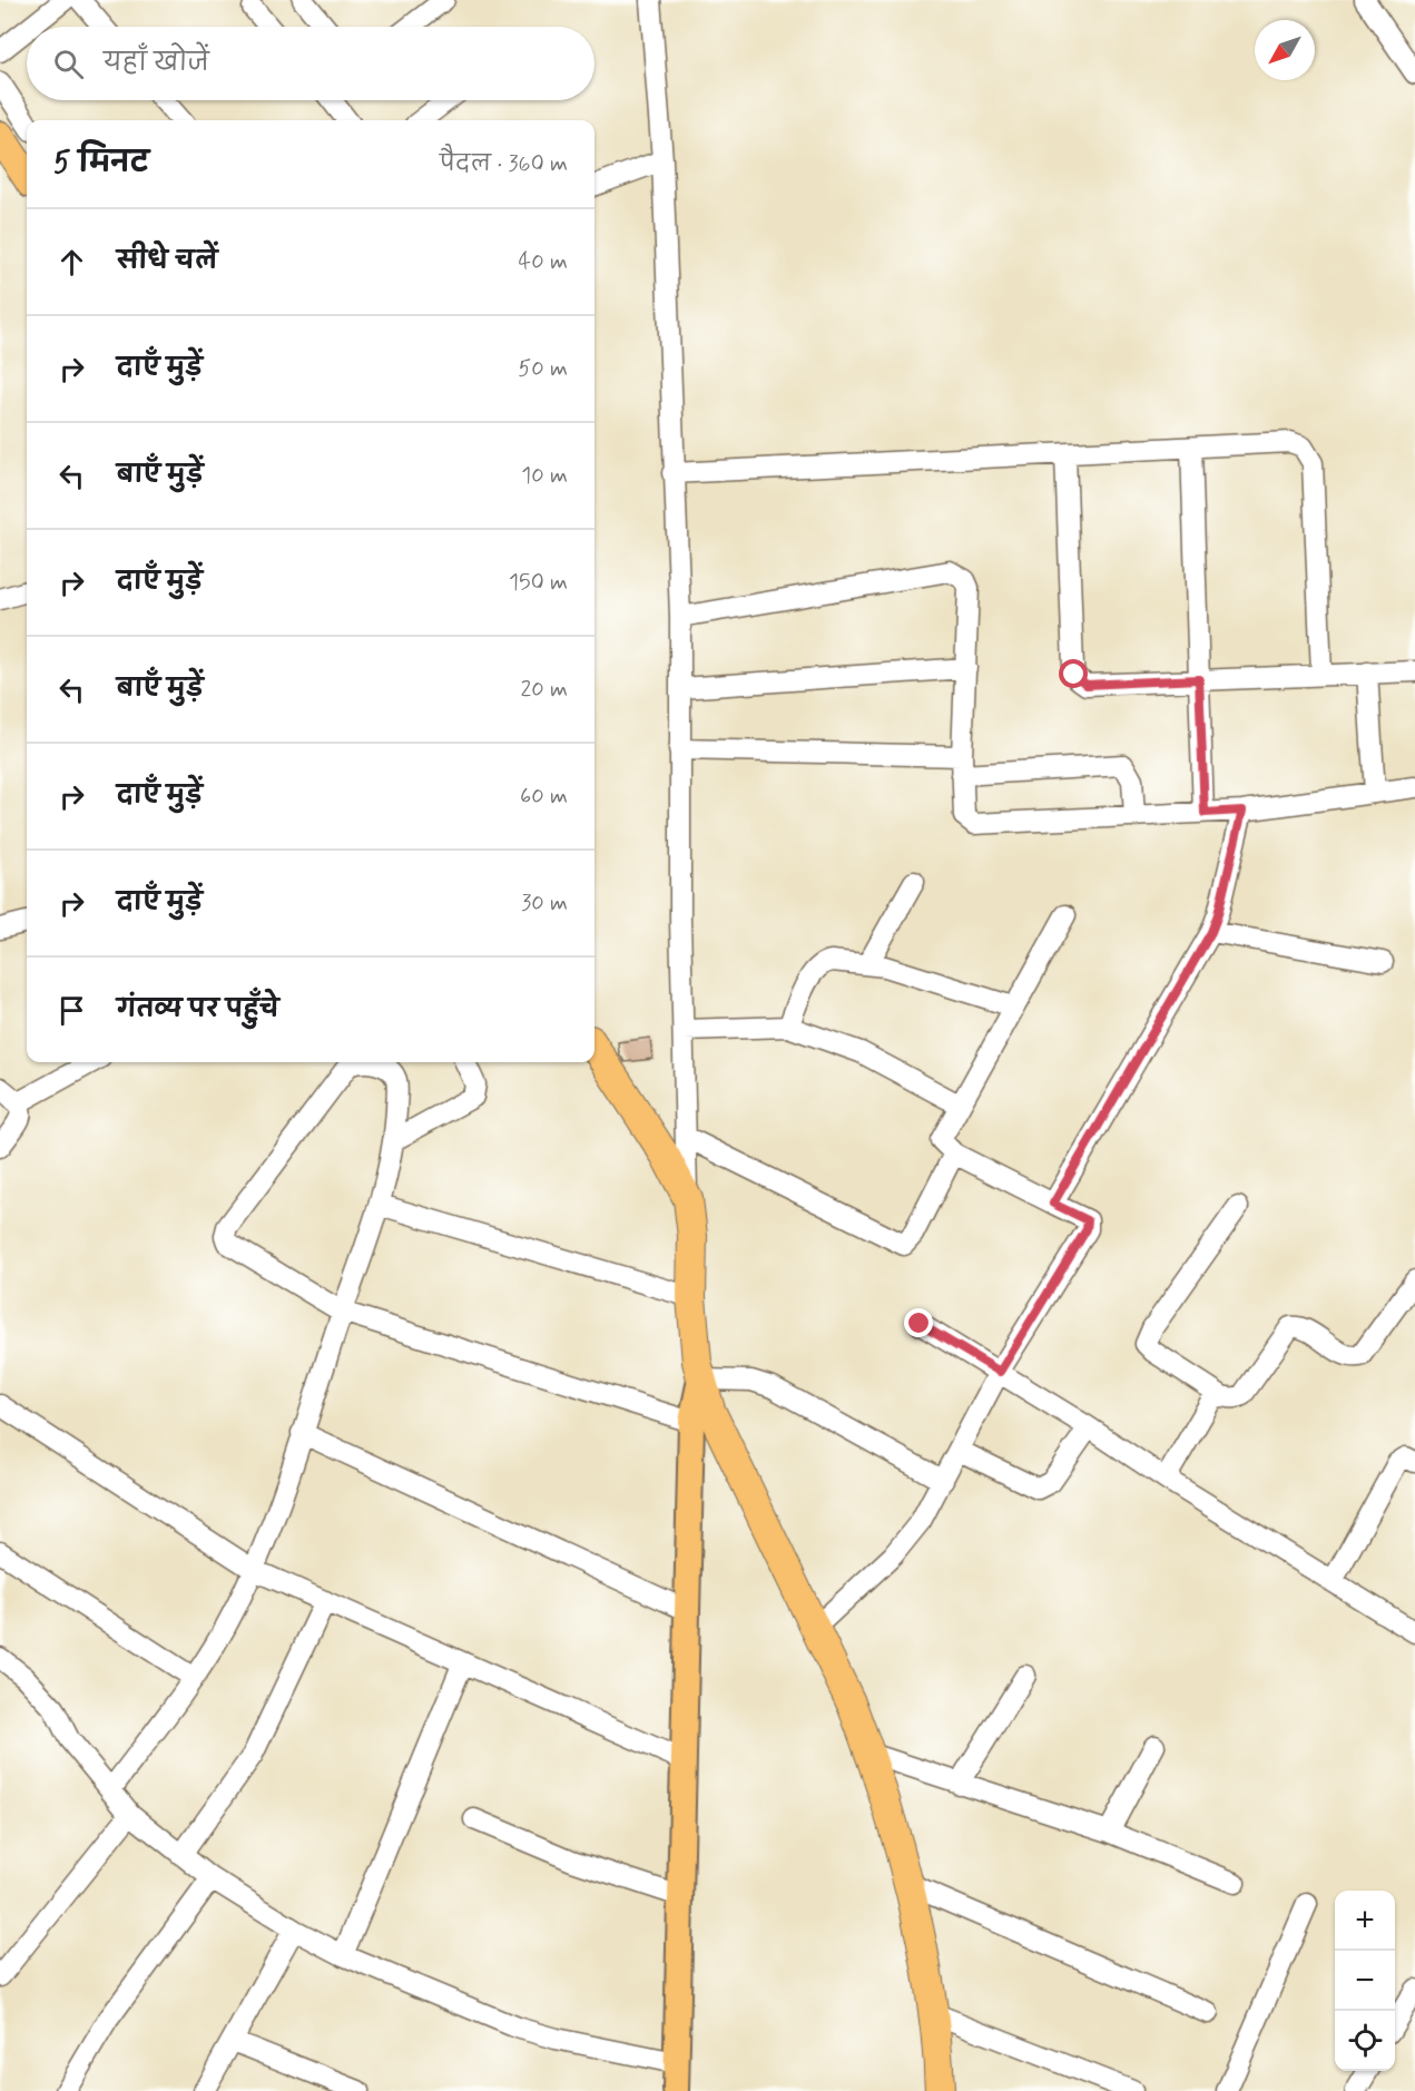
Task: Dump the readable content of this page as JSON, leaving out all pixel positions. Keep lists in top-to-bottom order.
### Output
{
  "north": "bottom left",
  "page": {
    "search": "यहाँ खोजें",
    "heading": ["5 मिनट", "पैदल · 360 m"],
    "list": [
      ["सीधे चलें", "40 m"],
      ["दाएँ मुड़ें", "50 m"],
      ["बाएँ मुड़ें", "10 m"],
      ["दाएँ मुड़ें", "150 m"],
      ["बाएँ मुड़ें", "20 m"],
      ["दाएँ मुड़ें", "60 m"],
      ["दाएँ मुड़ें", "30 m"],
      "गंतव्य पर पहुँचे"
    ],
    "map_buttons": ["+", "−"]
  }
}
